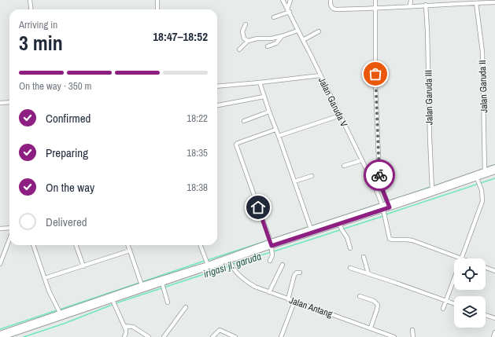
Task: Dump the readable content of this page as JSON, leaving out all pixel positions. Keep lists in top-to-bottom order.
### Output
{
  "streets": {
    "street": [
      "Jalan Garuda II",
      "Jalan Garuda III",
      "Jalan Garuda V",
      "Jalan Antang"
    ]
  },
  "water": ["irigasi jl. garuda"],
  "page": {
    "heading": ["3 min", "Arriving in", "18:47–18:52"],
    "bar": "On the way · 350 m",
    "list": [
      ["Confirmed", "18:22"],
      ["Preparing", "18:35"],
      ["On the way", "18:38"],
      "Delivered"
    ]
  }
}
